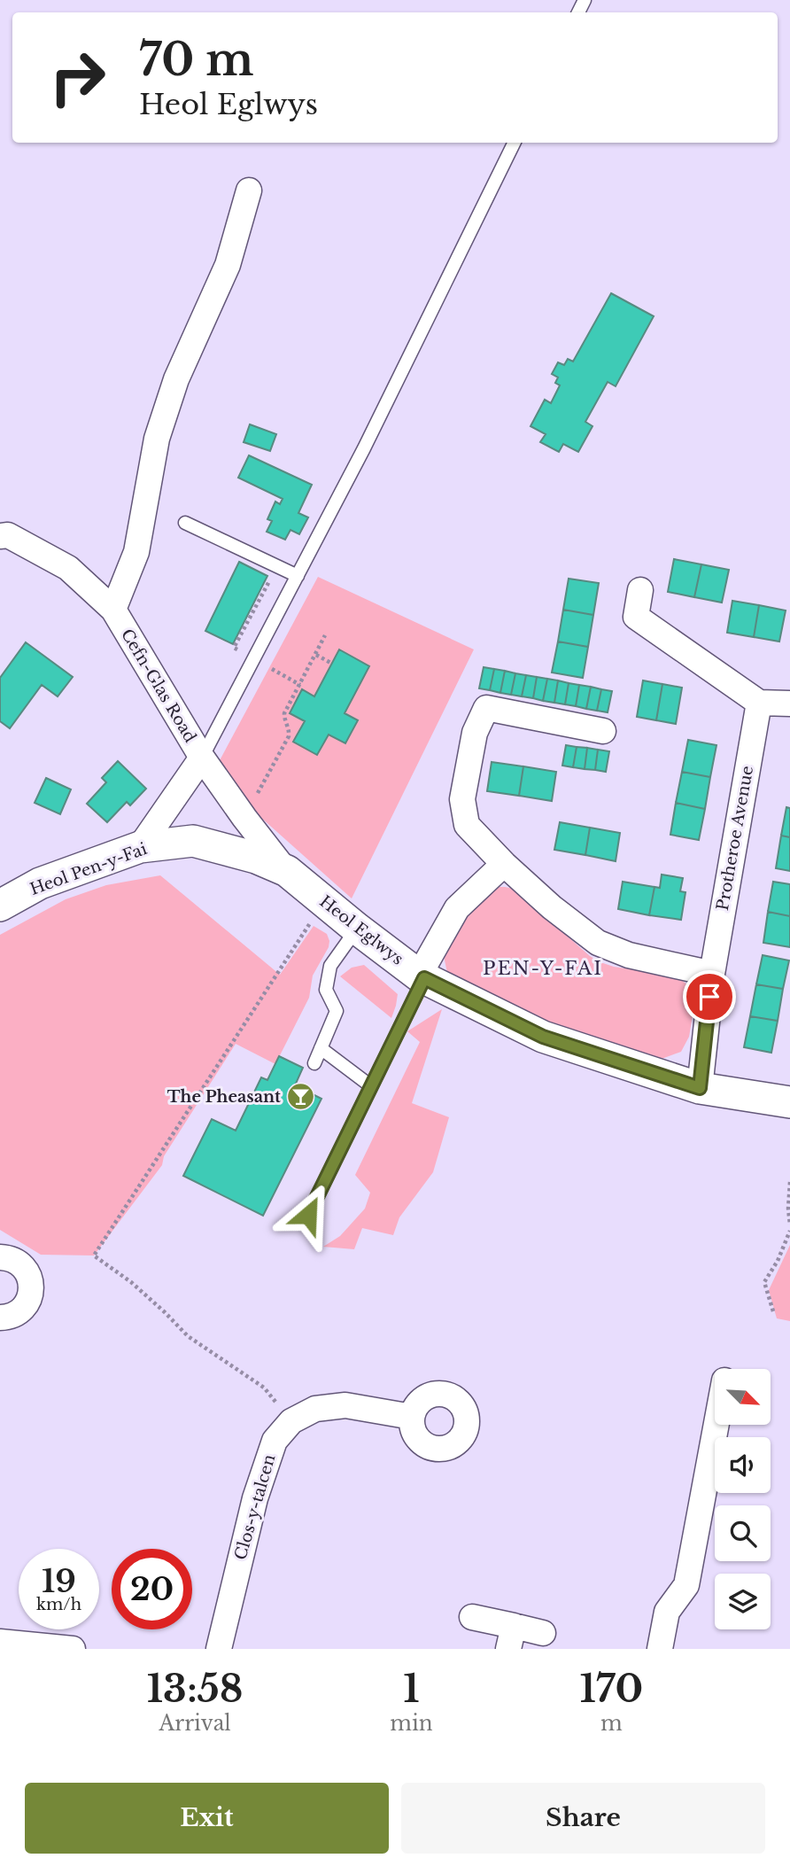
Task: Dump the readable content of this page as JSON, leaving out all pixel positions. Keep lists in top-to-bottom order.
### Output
{
  "streets": {
    "street": [
      "Cefn-Glas Road",
      "Protheroe Avenue",
      "Heol Pen-y-Fai",
      "Heol Eglwys",
      "Clos-y-talcen"
    ]
  },
  "crossings": [
    ["Cefn-Glas Road", "Heol Pen-y-Fai"],
    ["Cefn-Glas Road", "Heol Eglwys"],
    ["Protheroe Avenue", "Heol Eglwys"],
    ["Heol Pen-y-Fai", "Heol Eglwys"]
  ],
  "districts": ["PEN-Y-FAI"],
  "places": {
    "bar": ["The Pheasant"]
  },
  "north": "bottom right",
  "page": {
    "turn": ["70 m", "Heol Eglwys"],
    "speed": "19 km/h",
    "limit": "20",
    "eta": [
      "13:58",
      "Arrival",
      "1",
      "min",
      "170",
      "m"
    ],
    "buttons": ["Exit", "Share"]
  }
}
